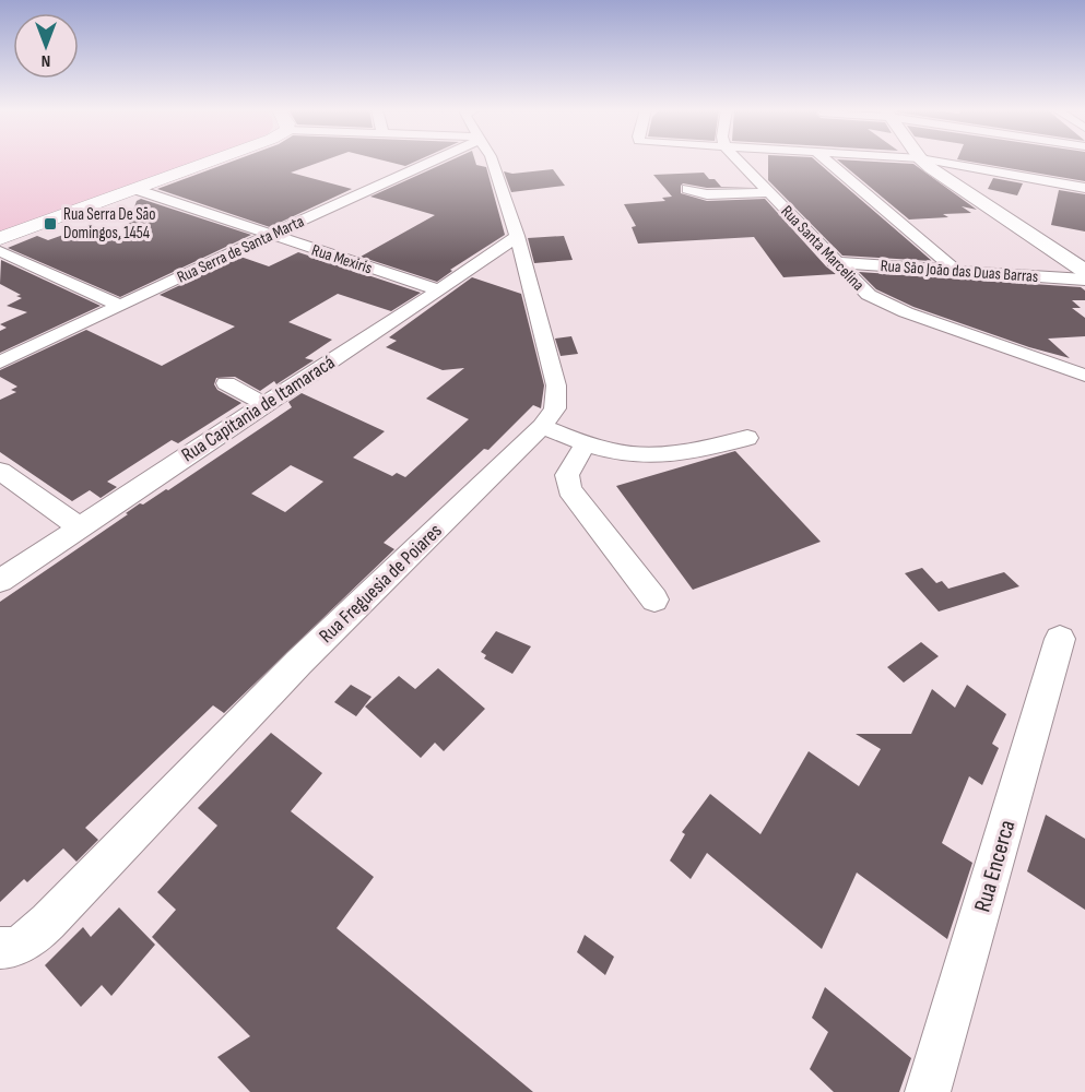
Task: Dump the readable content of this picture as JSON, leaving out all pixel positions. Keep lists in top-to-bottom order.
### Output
{
  "streets": {
    "street": [
      "Rua Santa Marcelina",
      "Rua Serra de Santa Marta",
      "Rua Mexiris",
      "Rua São João das Duas Barras",
      "Rua Capitania de Itamaracá",
      "Rua Freguesia de Poiares",
      "Rua Encerca"
    ]
  },
  "crossings": [
    ["Rua Santa Marcelina", "Rua São João das Duas Barras"],
    ["Rua Serra de Santa Marta", "Rua Mexiris"],
    ["Rua Mexiris", "Rua Capitania de Itamaracá"],
    ["Rua Capitania de Itamaracá", "Rua Freguesia de Poiares"]
  ],
  "places": {
    "transit": ["Rua Serra De São Domingos, 1454"]
  },
  "north": "bottom"
}
